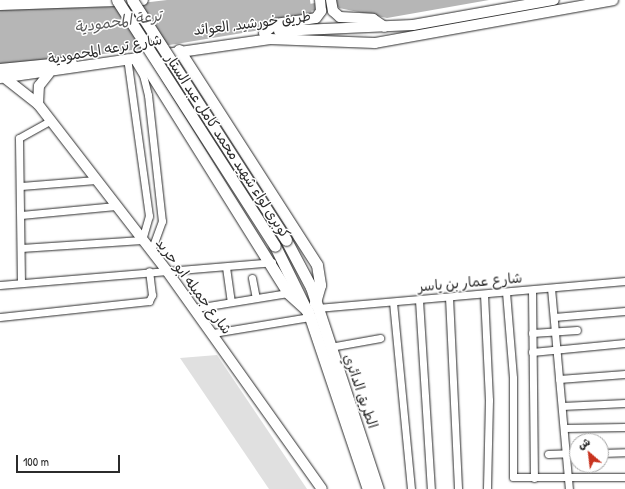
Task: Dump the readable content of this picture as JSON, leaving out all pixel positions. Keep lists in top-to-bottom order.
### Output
{
  "streets": {
    "main road": ["كوبرى لواء شهيد محمد كامل عبد الستار", "الطريق الدائري"],
    "street": [
      "طريق خورشيد, العوائد",
      "شارع ترعه المحمودية",
      "شارع عمار بن ياسر",
      "شارع جميله ابو حريد"
    ]
  },
  "crossings": [
    ["طريق خورشيد, العوائد", "شارع ترعه المحمودية"],
    ["طريق خورشيد, العوائد", "شارع جميله ابو حريد"],
    ["شارع ترعه المحمودية", "شارع جميله ابو حريد"],
    ["كوبرى لواء شهيد محمد كامل عبد الستار", "شارع عمار بن ياسر"],
    ["كوبرى لواء شهيد محمد كامل عبد الستار", "الطريق الدائري"],
    ["شارع عمار بن ياسر", "شارع جميله ابو حريد"],
    ["شارع عمار بن ياسر", "الطريق الدائري"]
  ],
  "water": ["ترعة المحمودية"],
  "scale_bar": "100 m",
  "north": "top left"
}
